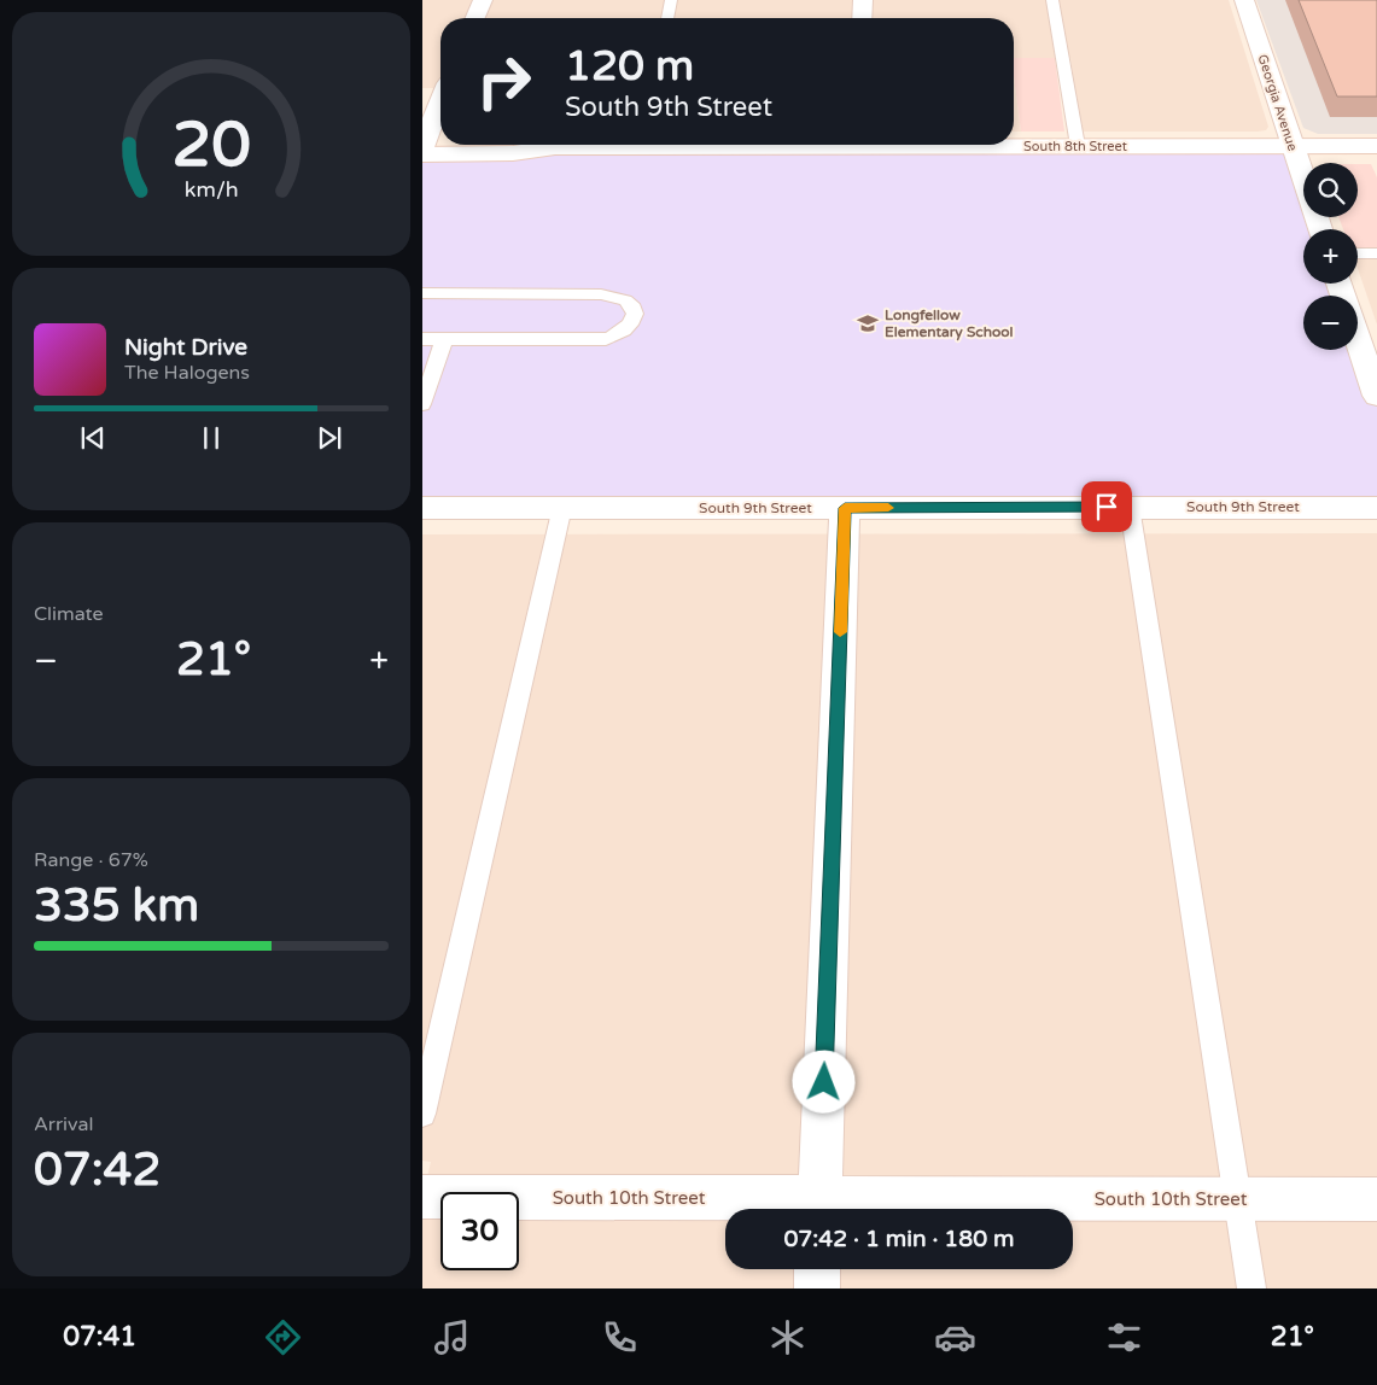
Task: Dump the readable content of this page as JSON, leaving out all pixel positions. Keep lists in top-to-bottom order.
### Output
{
  "streets": {
    "street": [
      "Georgia Avenue",
      "South 8th Street",
      "South 9th Street",
      "South 10th Street"
    ]
  },
  "crossings": [
    ["Georgia Avenue", "South 8th Street"]
  ],
  "places": {
    "school or university": ["Longfellow Elementary School"]
  },
  "page": {
    "turn": ["120 m", "South 9th Street"],
    "map_buttons": ["+", "−"],
    "song": ["Night Drive", "The Halogens"],
    "tile": [
      "Climate",
      ["Range · 67%", "335 km"],
      ["Arrival", "07:42"]
    ],
    "heat": ["−", "21°", "+"],
    "limit": "30",
    "trip": "07:42 · 1 min · 180 m",
    "tabs": ["07:41", "21°"],
    "gauge": ["20", "km/h"]
  }
}
